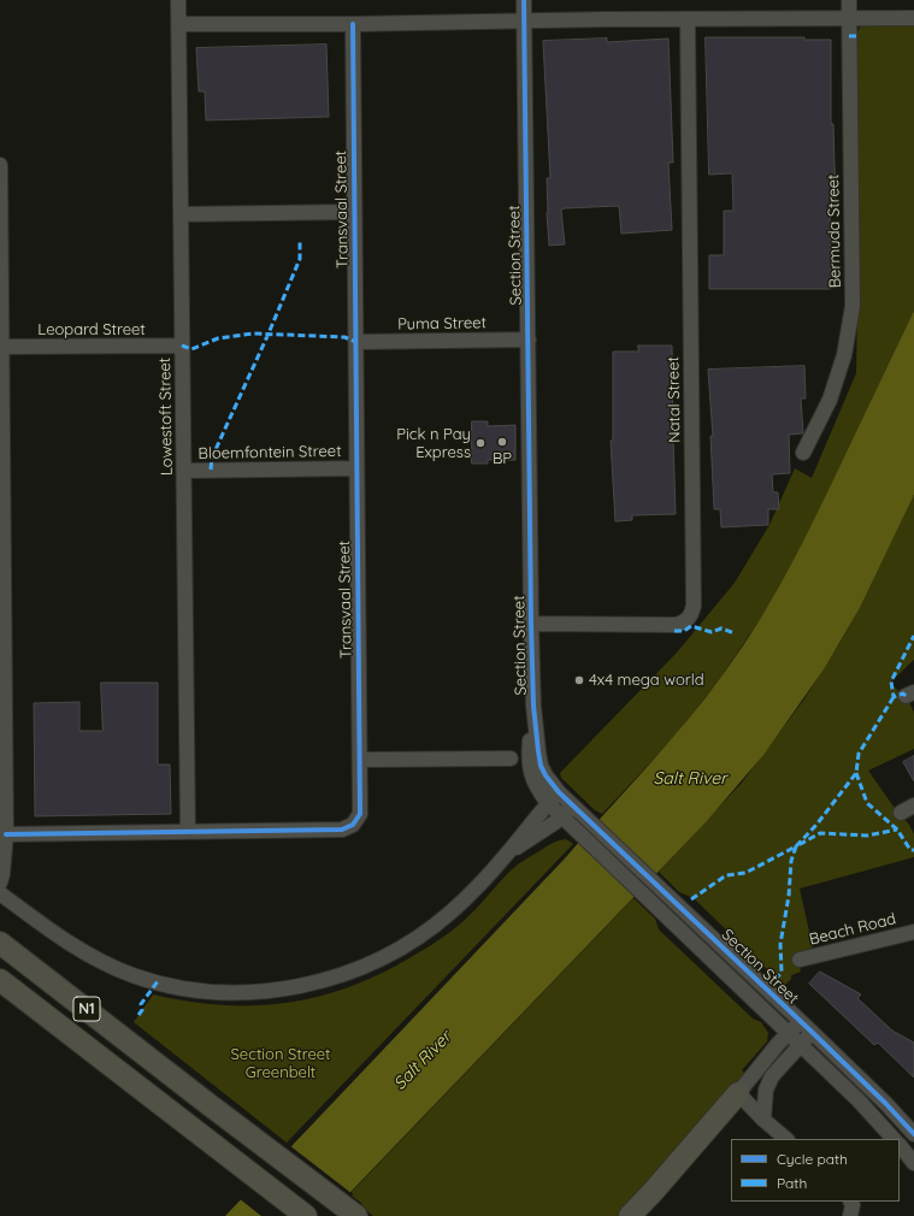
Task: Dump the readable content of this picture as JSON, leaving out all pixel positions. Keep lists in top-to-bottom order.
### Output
{
  "streets": {
    "highway": ["N1"],
    "street": [
      "Transvaal Street",
      "Bermuda Street",
      "Section Street",
      "Puma Street",
      "Leopard Street",
      "Natal Street",
      "Lowestoft Street",
      "Bloemfontein Street",
      "Beach Road"
    ]
  },
  "crossings": [
    ["Transvaal Street", "Puma Street"],
    ["Transvaal Street", "Lowestoft Street"],
    ["Transvaal Street", "Bloemfontein Street"],
    ["Section Street", "Puma Street"],
    ["Section Street", "Natal Street"],
    ["Leopard Street", "Lowestoft Street"],
    ["Lowestoft Street", "Bloemfontein Street"]
  ],
  "water": ["Salt River"],
  "parks": ["Section Street Greenbelt"],
  "places": ["BP", "Pick n Pay Express", "4x4 mega world"],
  "legend": ["Cycle path", "Path"]
}
